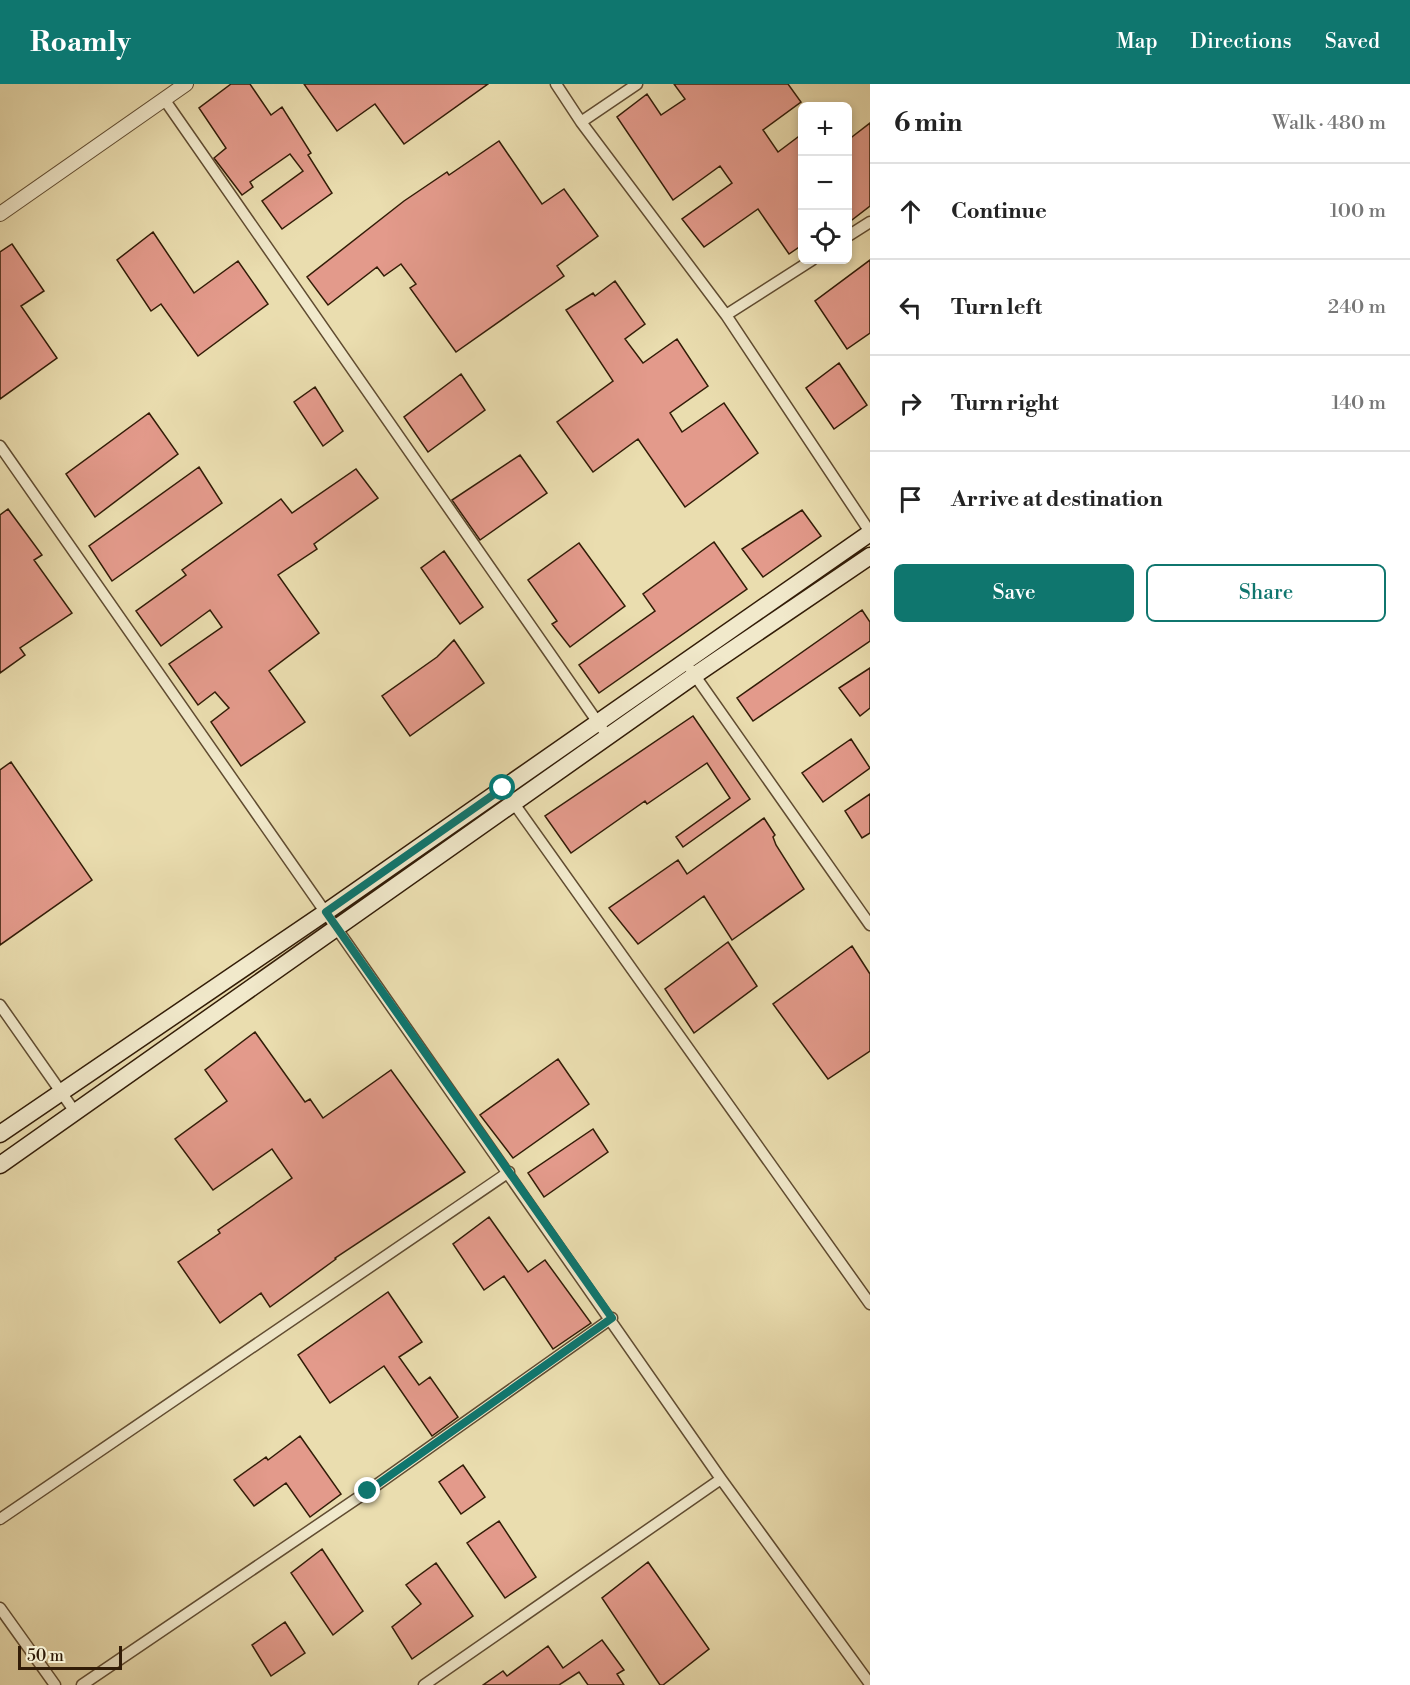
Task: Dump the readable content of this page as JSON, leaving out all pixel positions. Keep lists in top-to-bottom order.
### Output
{
  "scale_bar": "50 m",
  "page": {
    "header": "Roamly",
    "nav": ["Map", "Directions", "Saved"],
    "heading": ["6 min", "Walk · 480 m"],
    "map_buttons": ["+", "−"],
    "list": [
      ["Continue", "100 m"],
      ["Turn left", "240 m"],
      ["Turn right", "140 m"],
      "Arrive at destination"
    ],
    "buttons": ["Save", "Share"],
    "scale": "50 m"
  }
}
